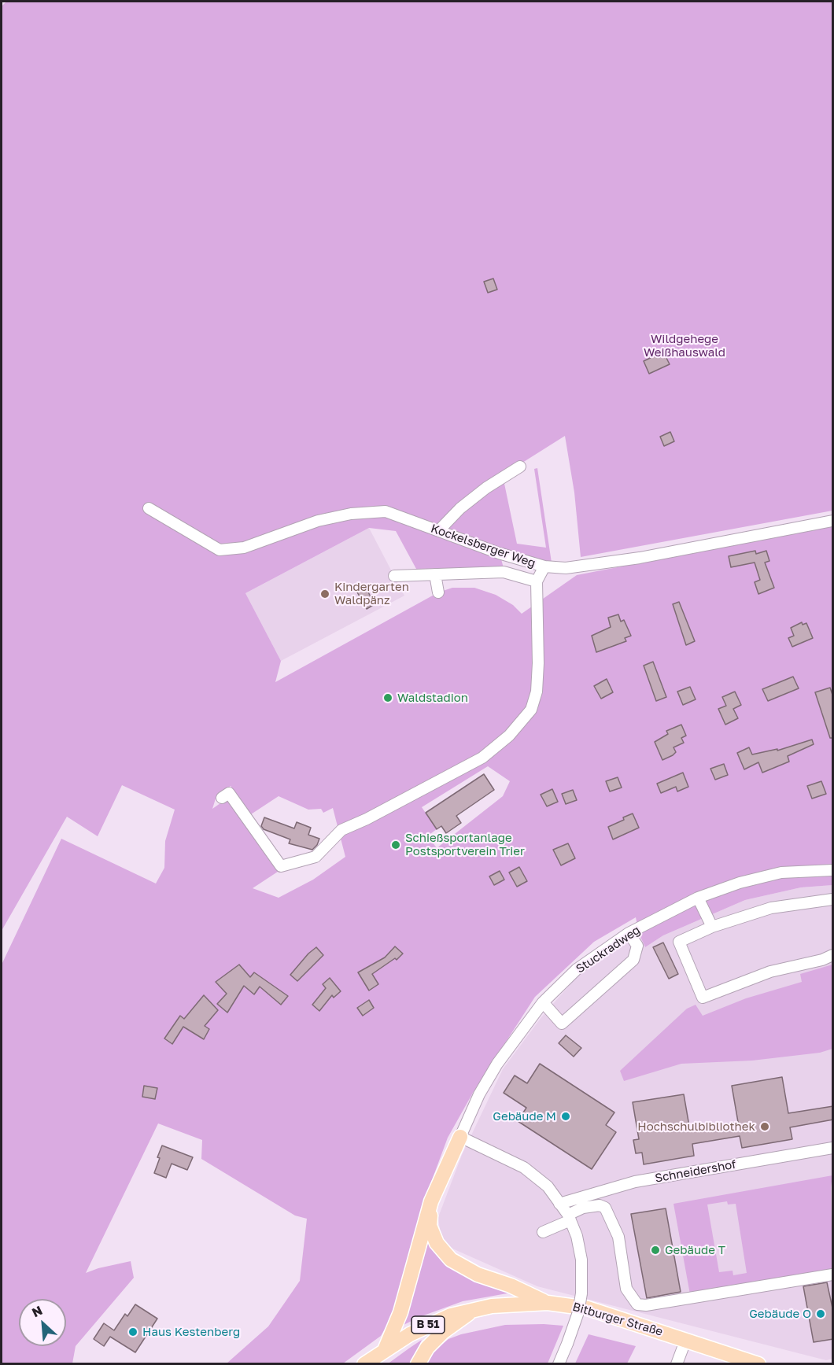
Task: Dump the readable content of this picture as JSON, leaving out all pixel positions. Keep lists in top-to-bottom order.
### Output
{
  "streets": {
    "main road": ["Bitburger Straße", "B 51"],
    "street": ["Kockelsberger Weg", "Stuckradweg", "Schneidershof"]
  },
  "parks": ["Wildgehege Weißhauswald"],
  "places": [
    "Kindergarten Waldpänz",
    "Waldstadion",
    "Schießsportanlage Postsportverein Trier",
    "Gebäude M",
    "Hochschulbibliothek",
    "Gebäude T",
    "Gebäude O",
    "Haus Kestenberg"
  ],
  "north": "top left"
}
